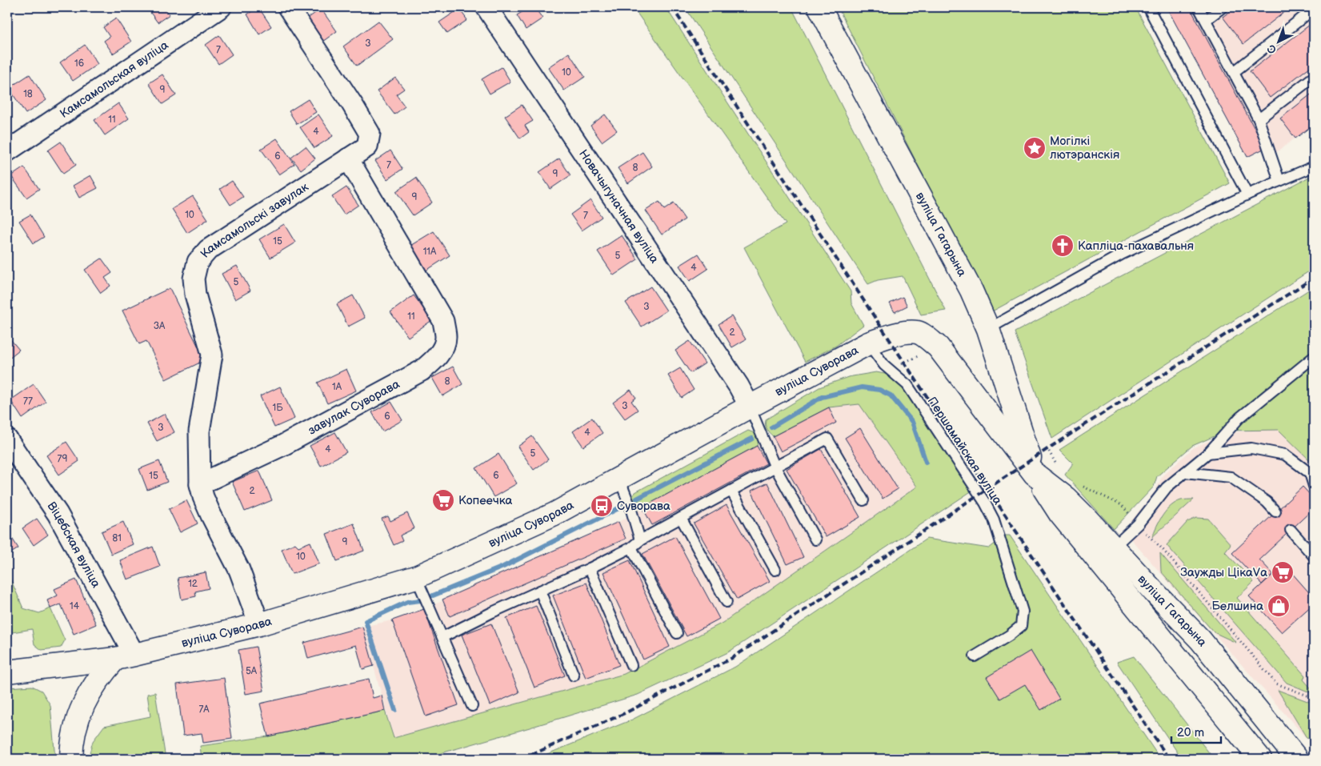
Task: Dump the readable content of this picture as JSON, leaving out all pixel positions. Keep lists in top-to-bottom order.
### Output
{
  "streets": {
    "street": [
      "Камсамольская вуліца",
      "Новачыгуначная вуліца",
      "Камсамольскі завулак",
      "вуліца Гагарына",
      "вуліца Суворава",
      "завулак Суворава",
      "Віцебская вуліца"
    ],
    "lane": ["Першамайская вуліца"]
  },
  "crossings": [
    ["Новачыгуначная вуліца", "вуліца Суворава"],
    ["Камсамольскі завулак", "завулак Суворава"],
    ["вуліца Гагарына", "вуліца Суворава"],
    ["вуліца Суворава", "Першамайская вуліца"],
    ["вуліца Суворава", "Віцебская вуліца"]
  ],
  "places": {
    "place": ["Могілкі лютэранскія"],
    "church": ["Капліца-пахавальня"],
    "supermarket": ["Копеечка", "Заужды ЦікаVа"],
    "bus stop": ["Суворава"],
    "shop": ["Белшина"]
  },
  "house_numbers": [
    "3",
    "7",
    "16",
    "10",
    "9",
    "18",
    "11",
    "4",
    "6",
    "7",
    "8",
    "9",
    "9",
    "10",
    "7",
    "15",
    "11А",
    "5",
    "4",
    "5",
    "3",
    "11",
    "3А",
    "2",
    "8",
    "1А",
    "77",
    "3",
    "1Б",
    "6",
    "3",
    "4",
    "4",
    "5",
    "79",
    "15",
    "6",
    "2",
    "81",
    "9",
    "10",
    "12",
    "14",
    "5А",
    "7А"
  ],
  "scale_bar": "20 m",
  "north": "bottom left"
}
